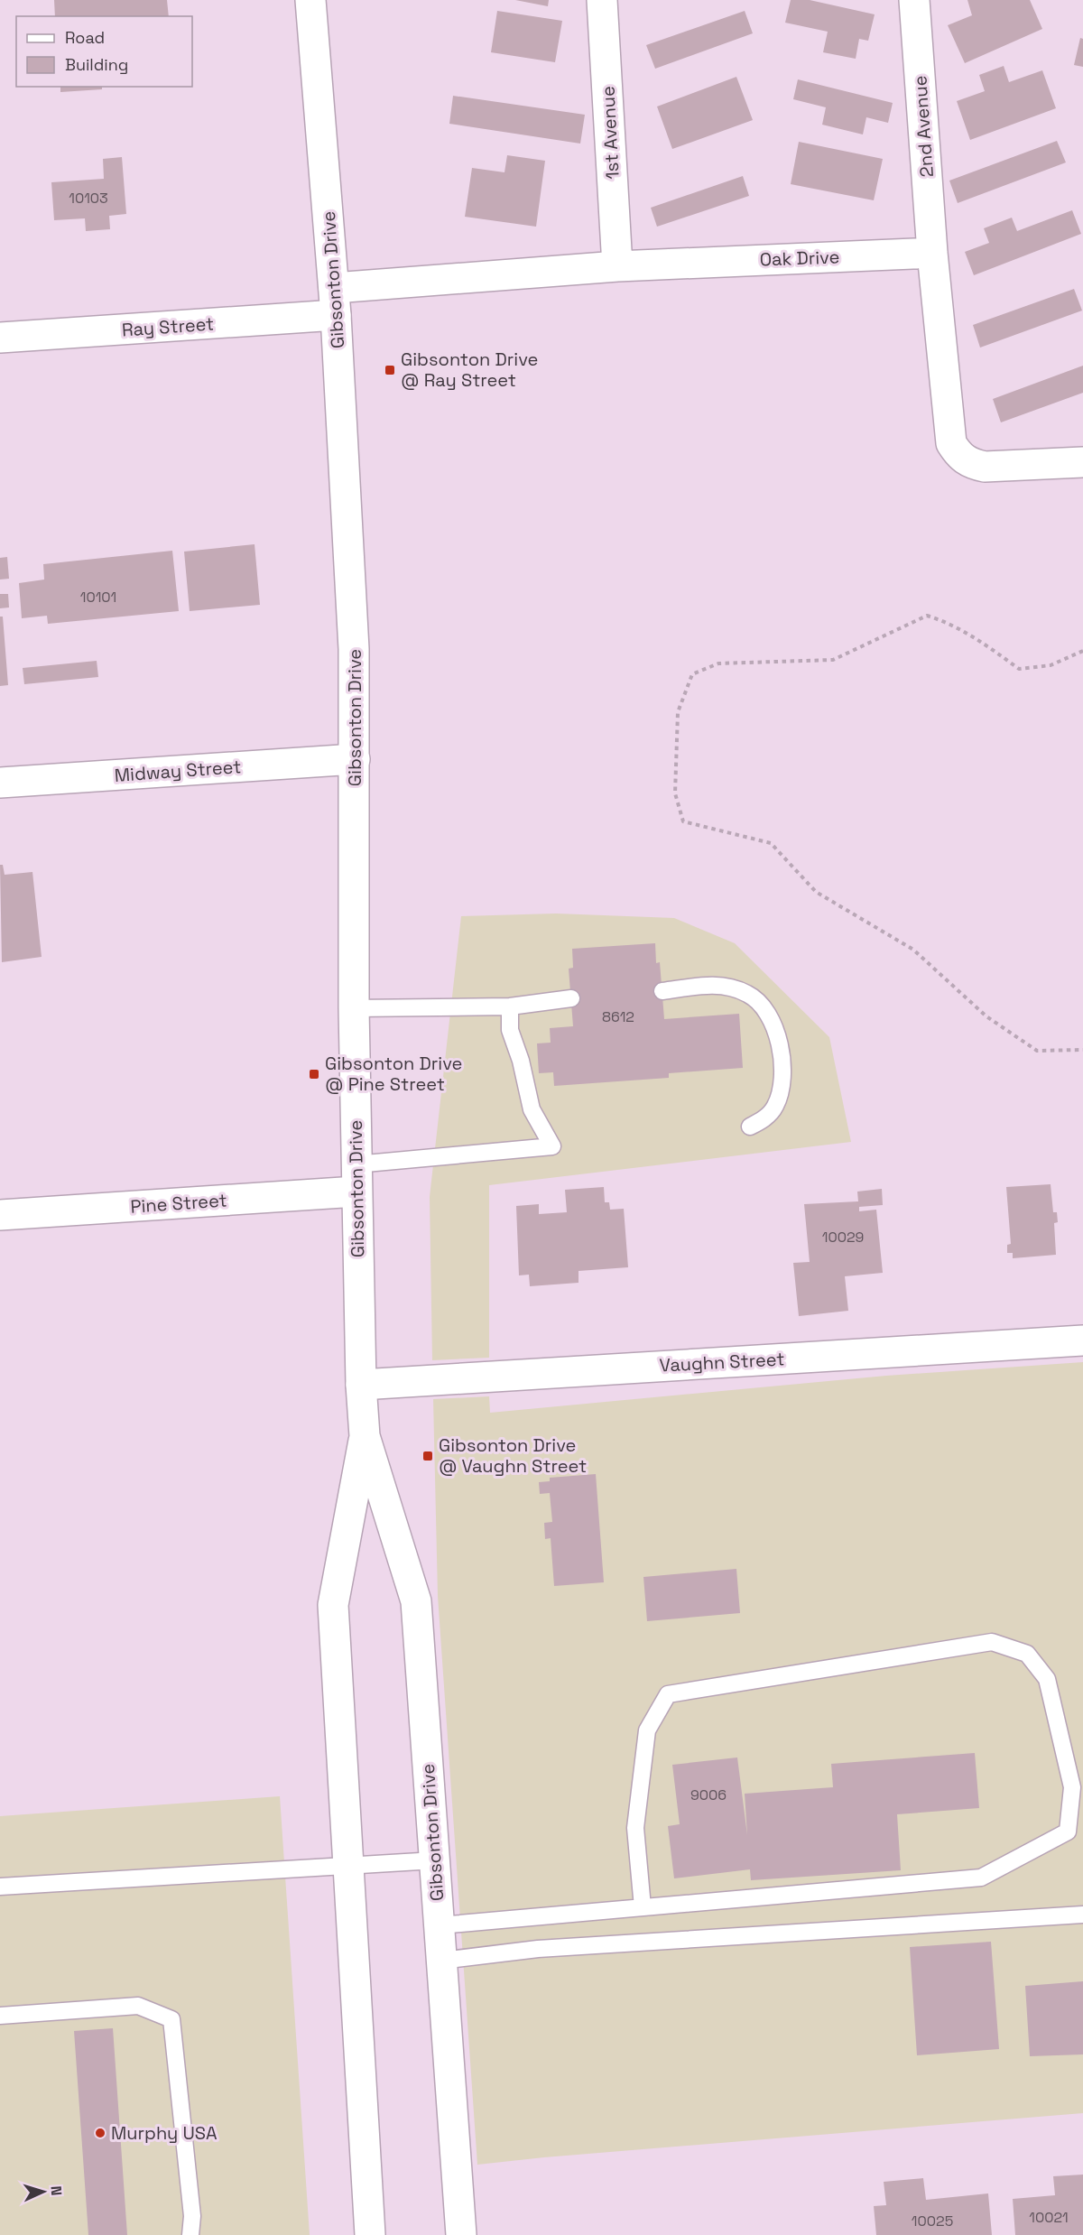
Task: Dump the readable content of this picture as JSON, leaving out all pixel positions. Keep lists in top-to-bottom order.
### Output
{
  "streets": {
    "street": [
      "2nd Avenue",
      "1st Avenue",
      "Oak Drive",
      "Gibsonton Drive",
      "Ray Street",
      "Midway Street",
      "Pine Street",
      "Vaughn Street"
    ]
  },
  "crossings": [
    ["2nd Avenue", "Oak Drive"],
    ["1st Avenue", "Oak Drive"],
    ["Oak Drive", "Gibsonton Drive"],
    ["Oak Drive", "Ray Street"],
    ["Gibsonton Drive", "Ray Street"],
    ["Gibsonton Drive", "Midway Street"],
    ["Gibsonton Drive", "Pine Street"],
    ["Gibsonton Drive", "Vaughn Street"]
  ],
  "places": {
    "transit": ["Gibsonton Drive @ Ray Street", "Gibsonton Drive @ Pine Street", "Gibsonton Drive @ Vaughn Street"],
    "other": ["Murphy USA"]
  },
  "house_numbers": [
    "10103",
    "10101",
    "8612",
    "10029",
    "9006",
    "10021",
    "10025"
  ],
  "legend": ["Road", "Building"],
  "north": "right"
}
